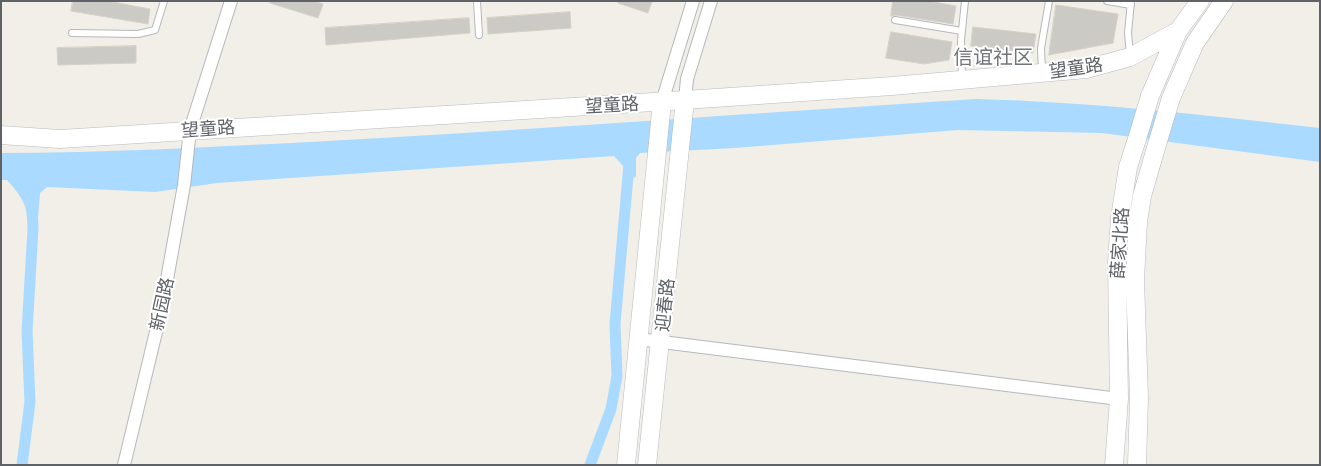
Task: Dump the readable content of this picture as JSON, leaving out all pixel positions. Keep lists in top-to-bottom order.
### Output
{
  "streets": {
    "main road": ["望童路", "薛家北路", "迎春路"],
    "street": ["新园路"]
  },
  "crossings": [
    ["望童路", "薛家北路"],
    ["望童路", "新园路"],
    ["望童路", "迎春路"]
  ],
  "districts": ["信谊社区"]
}
